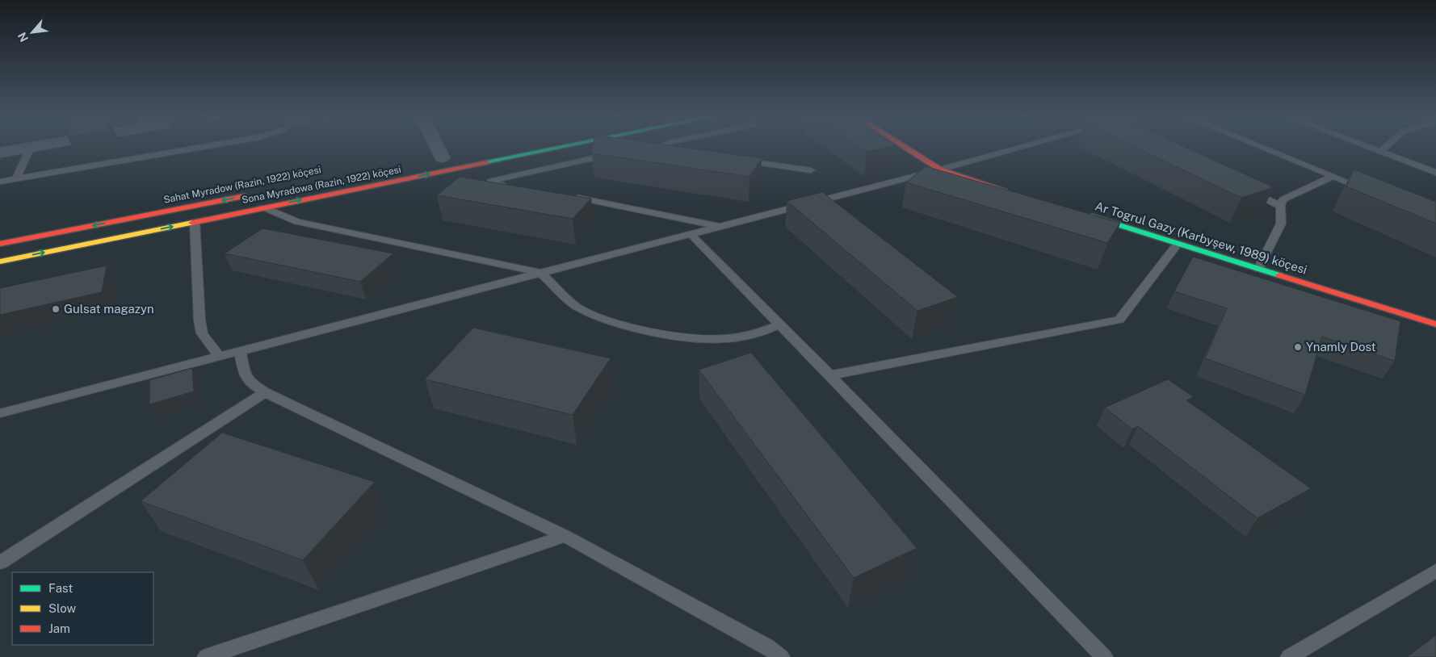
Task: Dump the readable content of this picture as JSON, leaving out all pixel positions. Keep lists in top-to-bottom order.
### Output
{
  "streets": {
    "main road": ["Sahat Myradow (Razin, 1922) köçesi", "Sona Myradowa (Razin, 1922) köçesi", "Ar Togrul Gazy (Karbyşew, 1989) köçesi"]
  },
  "one_way": ["Sahat Myradow (Razin, 1922) köçesi", "Sona Myradowa (Razin, 1922) köçesi"],
  "places": ["Gulsat magazyn", "Ynamly Dost"],
  "legend": ["Fast", "Slow", "Jam"],
  "north": "bottom left"
}
